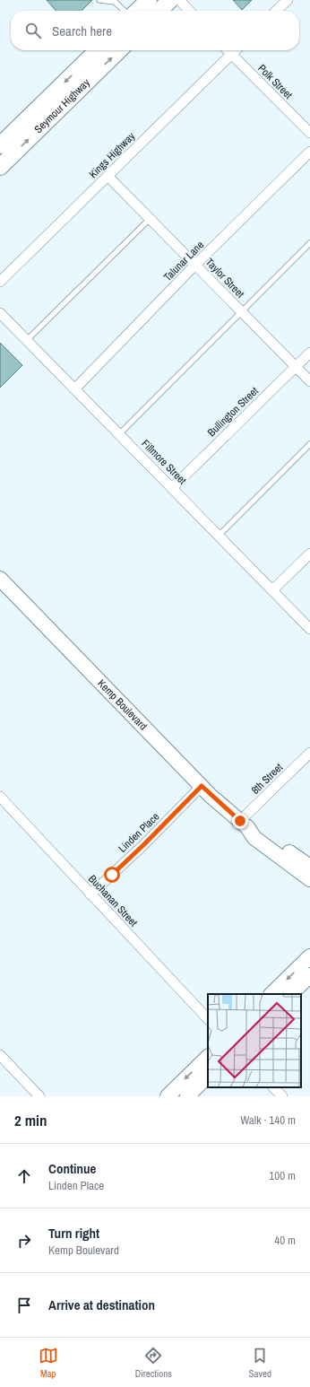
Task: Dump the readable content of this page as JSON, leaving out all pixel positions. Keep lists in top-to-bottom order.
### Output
{
  "streets": {
    "main road": ["Seymour Highway", "Kemp Boulevard"],
    "street": [
      "Polk Street",
      "Kings Highway",
      "Talunar Lane",
      "Taylor Street",
      "Bullington Street",
      "Fillmore Street",
      "8th Street",
      "Linden Place",
      "Buchanan Street"
    ]
  },
  "crossings": [
    ["Polk Street", "Kings Highway"],
    ["Kings Highway", "Taylor Street"],
    ["Talunar Lane", "Taylor Street"],
    ["Talunar Lane", "Fillmore Street"],
    ["Taylor Street", "Bullington Street"],
    ["Bullington Street", "Fillmore Street"],
    ["Kemp Boulevard", "8th Street"],
    ["Kemp Boulevard", "Linden Place"],
    ["Linden Place", "Buchanan Street"]
  ],
  "page": {
    "search": "Search here",
    "heading": ["2 min", "Walk · 140 m"],
    "list": [
      ["Continue", "Linden Place", "100 m"],
      ["Turn right", "Kemp Boulevard", "40 m"],
      "Arrive at destination"
    ],
    "nav": ["Map", "Directions", "Saved"]
  }
}
